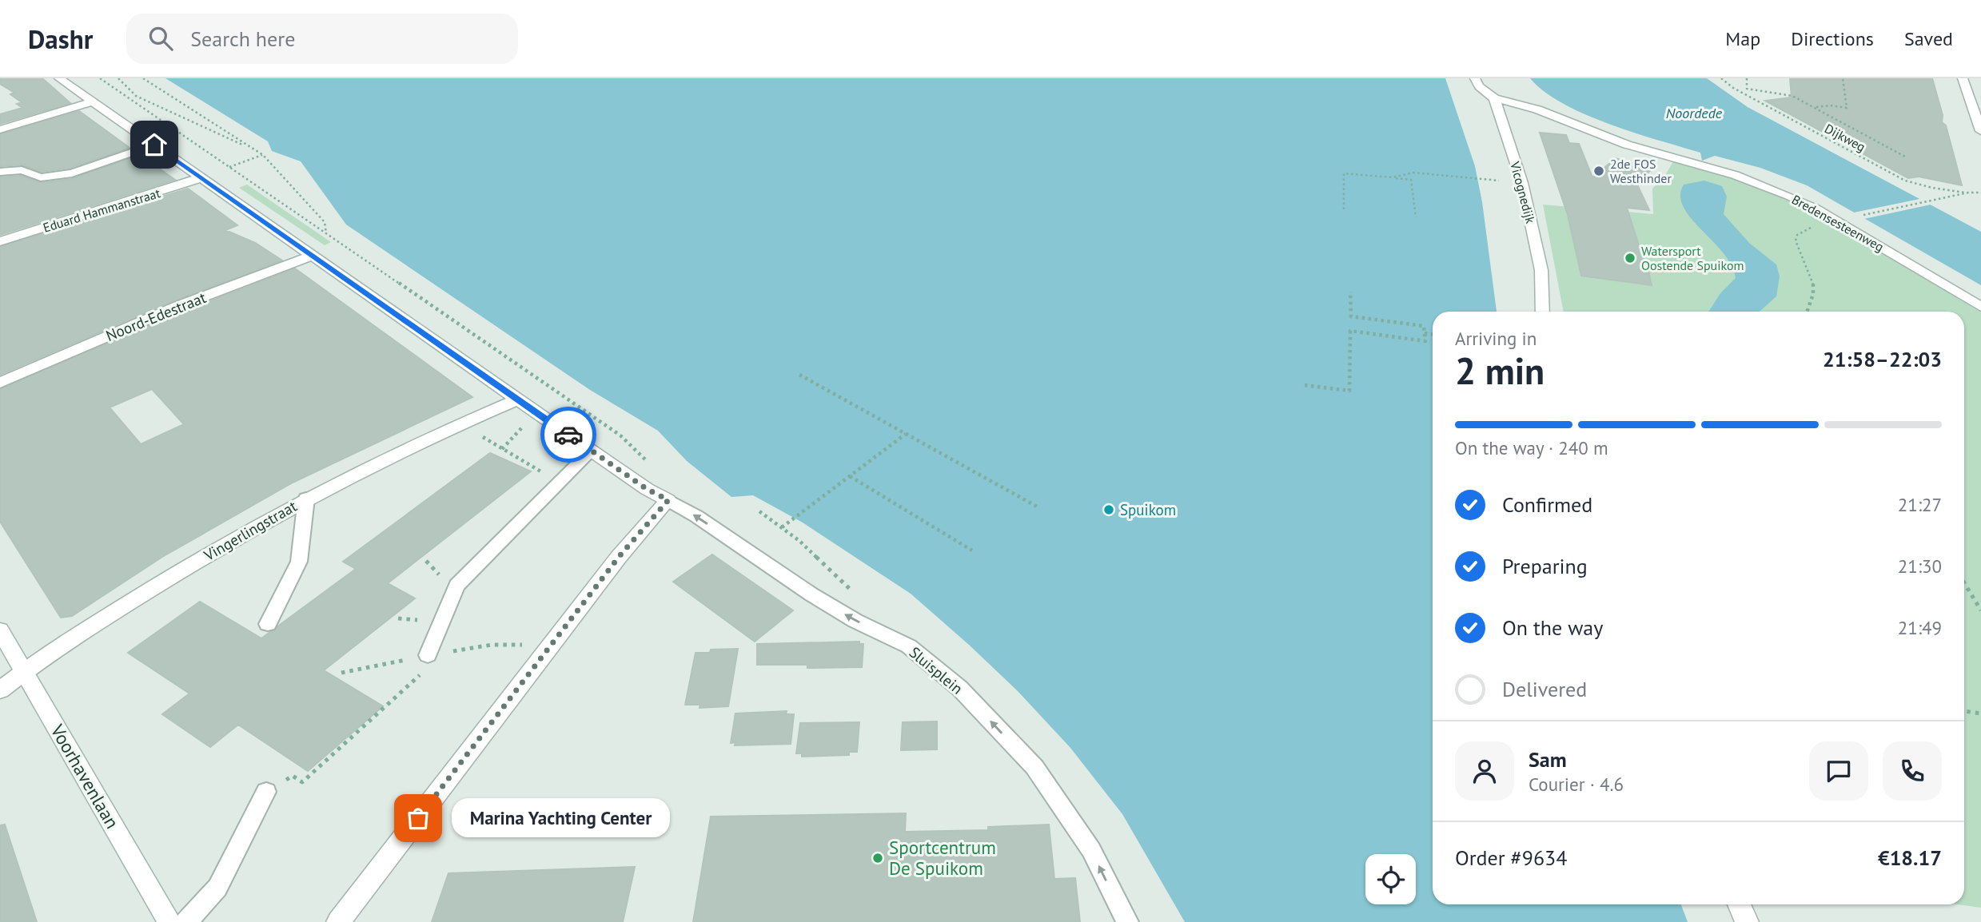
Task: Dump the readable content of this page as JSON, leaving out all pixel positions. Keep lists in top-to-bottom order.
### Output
{
  "streets": {
    "street": [
      "Vicognedijk",
      "Eduard Hammanstraat",
      "Bredensesteenweg",
      "Noord-Edestraat",
      "Vingerlingstraat",
      "Voorhavenlaan"
    ],
    "lane": ["Sluisplein"],
    "path": ["Dijkweg"]
  },
  "crossings": [
    ["Vicognedijk", "Bredensesteenweg"],
    ["Vingerlingstraat", "Voorhavenlaan"]
  ],
  "one_way": ["Sluisplein"],
  "water": ["Noordede"],
  "places": [
    "2de FOS Westhinder",
    "Watersport Oostende Spuikom",
    "Spuikom",
    "Marina Yachting Center",
    "Sportcentrum De Spuikom"
  ],
  "page": {
    "header": "Dashr",
    "search": "Search here",
    "nav": ["Map", "Directions", "Saved"],
    "heading": ["2 min", "Arriving in", "21:58–22:03"],
    "panel": [
      "Sam",
      "Courier · 4.6",
      "Order #9634",
      "€18.17"
    ],
    "bar": "On the way · 240 m",
    "list": [
      ["Confirmed", "21:27"],
      ["Preparing", "21:30"],
      ["On the way", "21:49"],
      "Delivered"
    ],
    "bubble": "Marina Yachting Center"
  }
}
